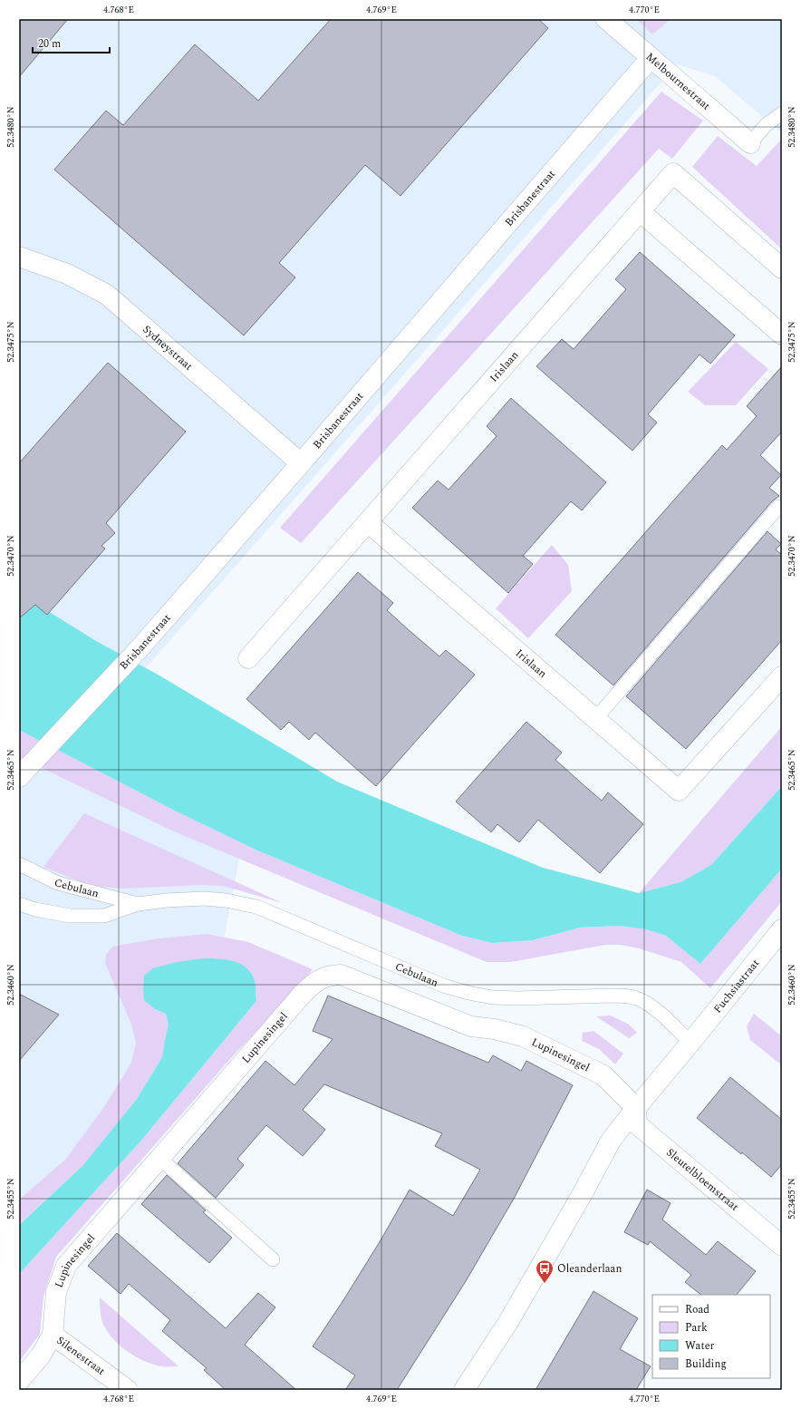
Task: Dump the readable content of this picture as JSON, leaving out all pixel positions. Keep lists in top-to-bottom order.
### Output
{
  "streets": {
    "street": [
      "Melbournestraat",
      "Brisbanestraat",
      "Sydneystraat",
      "Irislaan",
      "Fuchsiastraat",
      "Lupinesingel",
      "Sleutelbloemstraat",
      "Silenestraat"
    ],
    "lane": ["Cebulaan"]
  },
  "crossings": [
    ["Melbournestraat", "Brisbanestraat"],
    ["Brisbanestraat", "Sydneystraat"],
    ["Cebulaan", "Fuchsiastraat"],
    ["Lupinesingel", "Sleutelbloemstraat"],
    ["Lupinesingel", "Silenestraat"]
  ],
  "places": {
    "bus stop": ["Oleanderlaan"]
  },
  "legend": [
    "Road",
    "Park",
    "Water",
    "Building"
  ],
  "scale_bar": "20 m",
  "coordinates": [
    "4.768°E",
    "4.769°E",
    "4.770°E",
    "52.3480°N",
    "52.3475°N",
    "52.3470°N",
    "52.3465°N",
    "52.3460°N",
    "52.3455°N"
  ]
}
